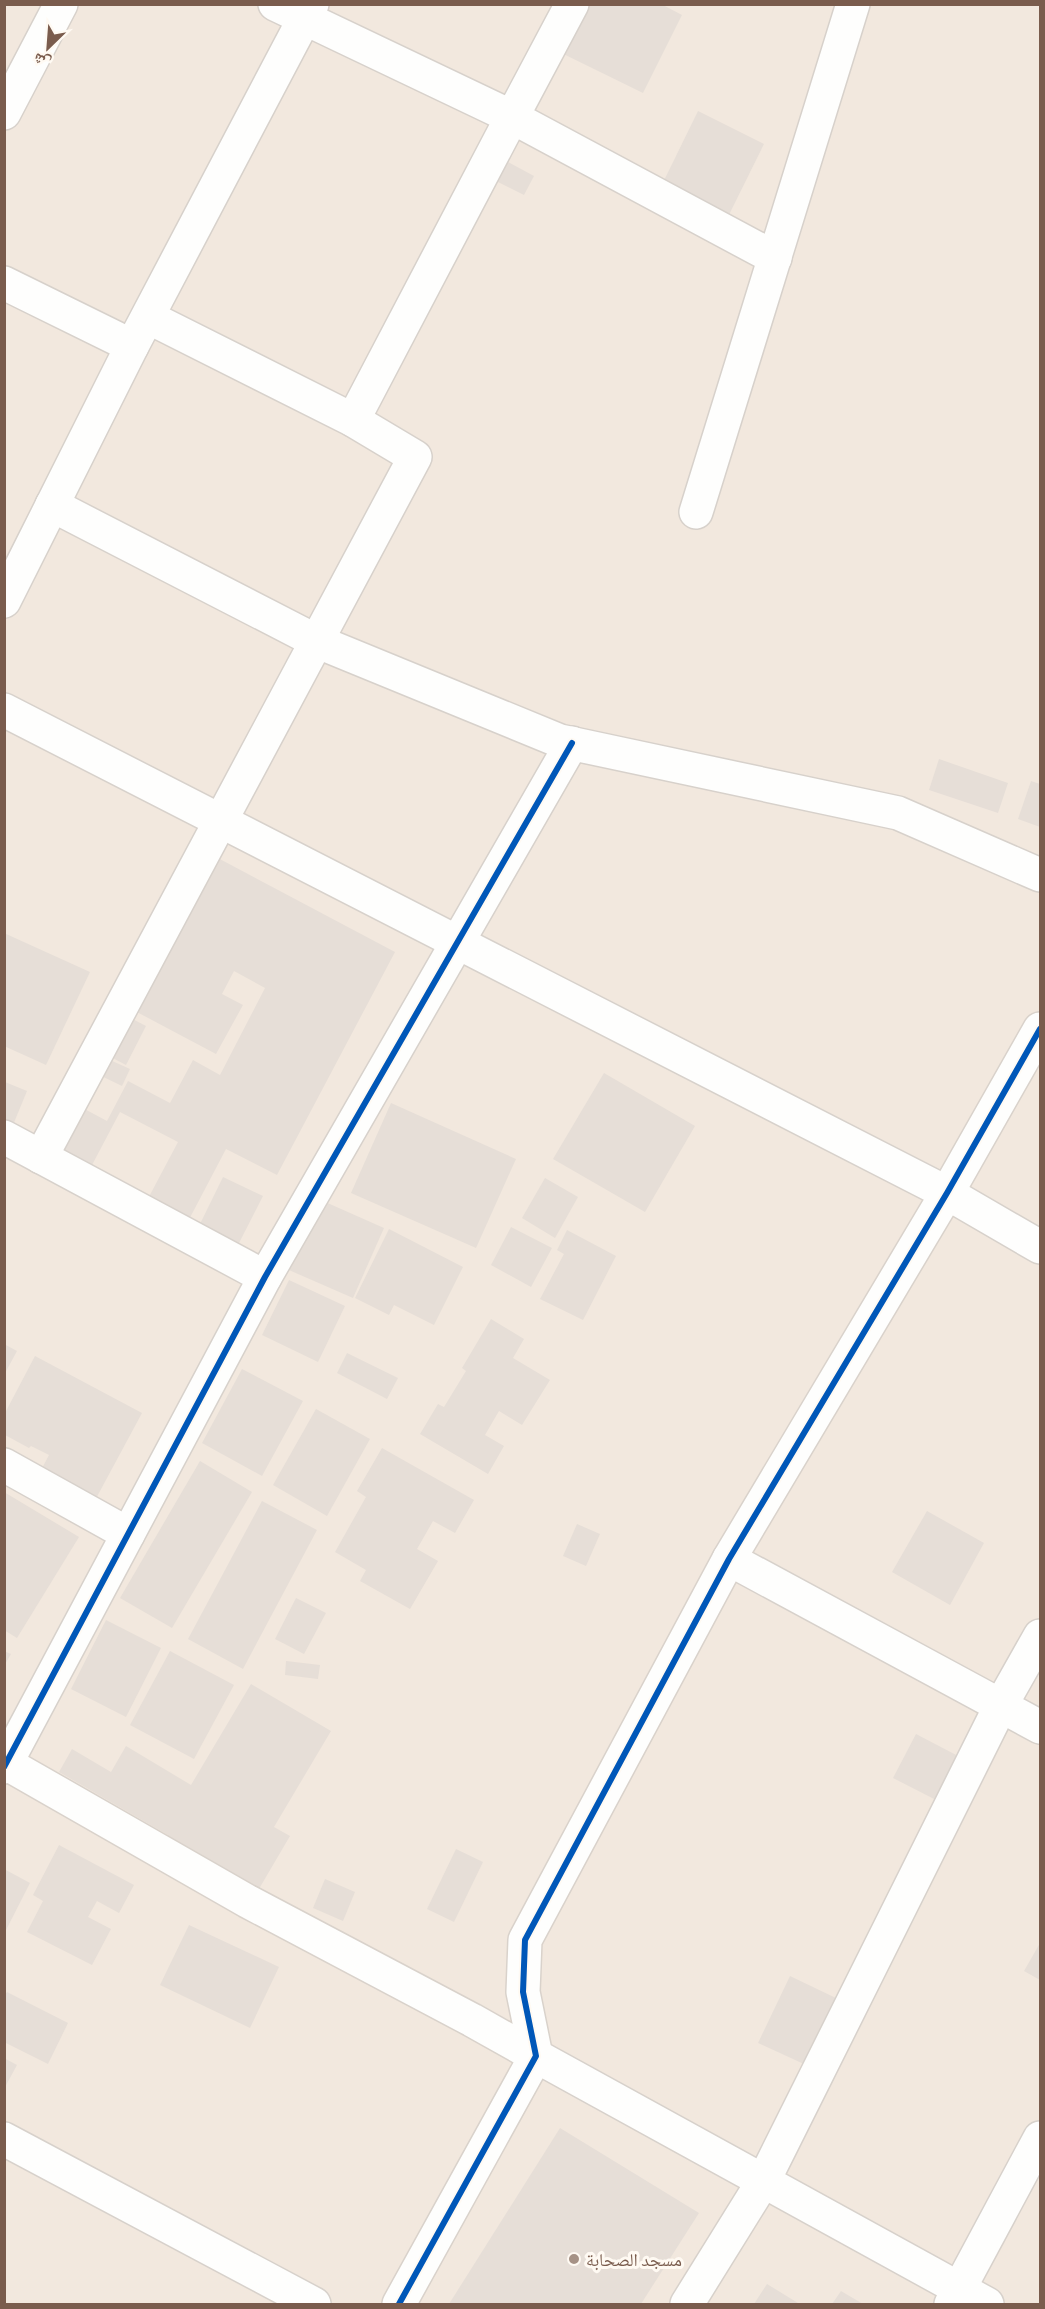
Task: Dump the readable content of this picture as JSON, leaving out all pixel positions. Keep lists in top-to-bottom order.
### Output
{
  "places": ["مسجد الصحابة"],
  "north": "bottom left"
}
